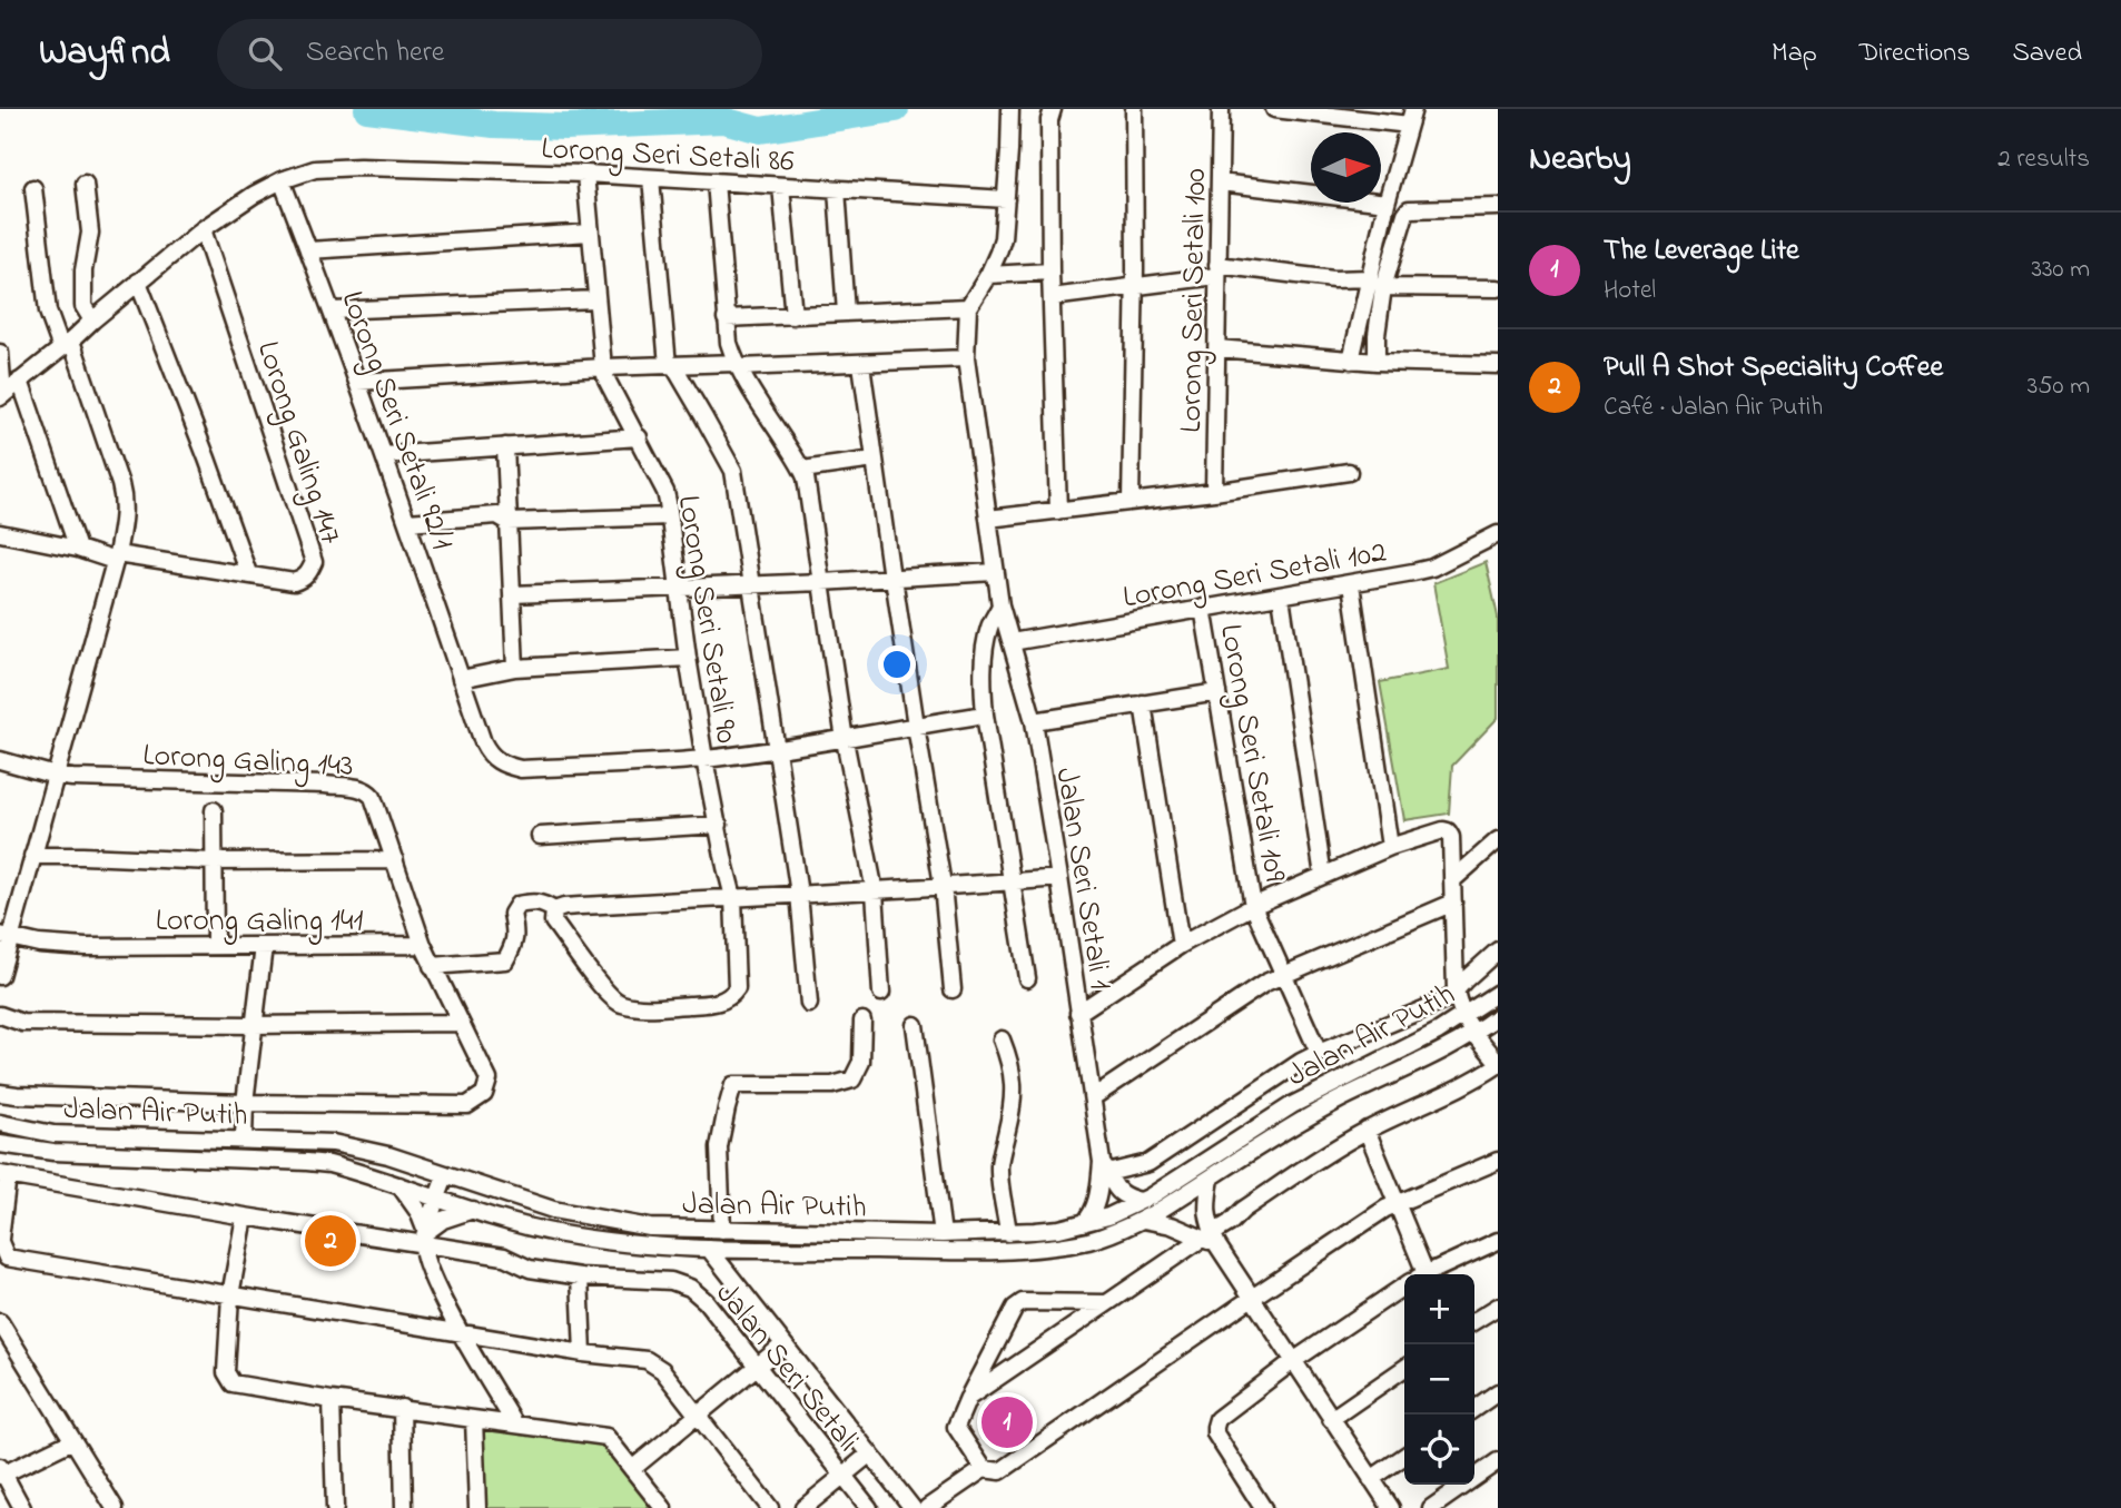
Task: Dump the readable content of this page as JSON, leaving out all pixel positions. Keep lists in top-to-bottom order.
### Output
{
  "streets": {
    "street": [
      "Lorong Seri Setali 86",
      "Lorong Seri Setali 100",
      "Lorong Seri Setali 92/1",
      "Lorong Galing 147",
      "Lorong Seri Setali 102",
      "Lorong Seri Setali 90",
      "Lorong Seri Setali 109",
      "Lorong Galing 143",
      "Jalan Seri Setali 1",
      "Lorong Galing 141",
      "Jalan Air Putih",
      "Jalan Seri Setali"
    ]
  },
  "crossings": [
    ["Lorong Seri Setali 86", "Lorong Seri Setali 92/1"],
    ["Lorong Seri Setali 86", "Lorong Galing 147"],
    ["Lorong Seri Setali 86", "Lorong Seri Setali 90"],
    ["Lorong Seri Setali 86", "Jalan Seri Setali 1"],
    ["Lorong Seri Setali 92/1", "Lorong Seri Setali 90"],
    ["Lorong Seri Setali 102", "Lorong Seri Setali 109"],
    ["Lorong Seri Setali 102", "Jalan Seri Setali 1"],
    ["Lorong Galing 143", "Lorong Galing 141"],
    ["Jalan Seri Setali 1", "Jalan Air Putih"]
  ],
  "north": "right",
  "page": {
    "header": "Wayfind",
    "search": "Search here",
    "nav": ["Map", "Directions", "Saved"],
    "heading": ["Nearby", "2 results"],
    "list": [
      {
        "mark": "1",
        "name": "The Leverage Lite",
        "note": "Hotel",
        "value": "330 m"
      },
      {
        "mark": "2",
        "name": "Pull A Shot Speciality Coffee",
        "note": "Café · Jalan Air Putih",
        "value": "350 m"
      }
    ],
    "pins": ["2", "1"],
    "map_buttons": ["+", "−"]
  }
}
